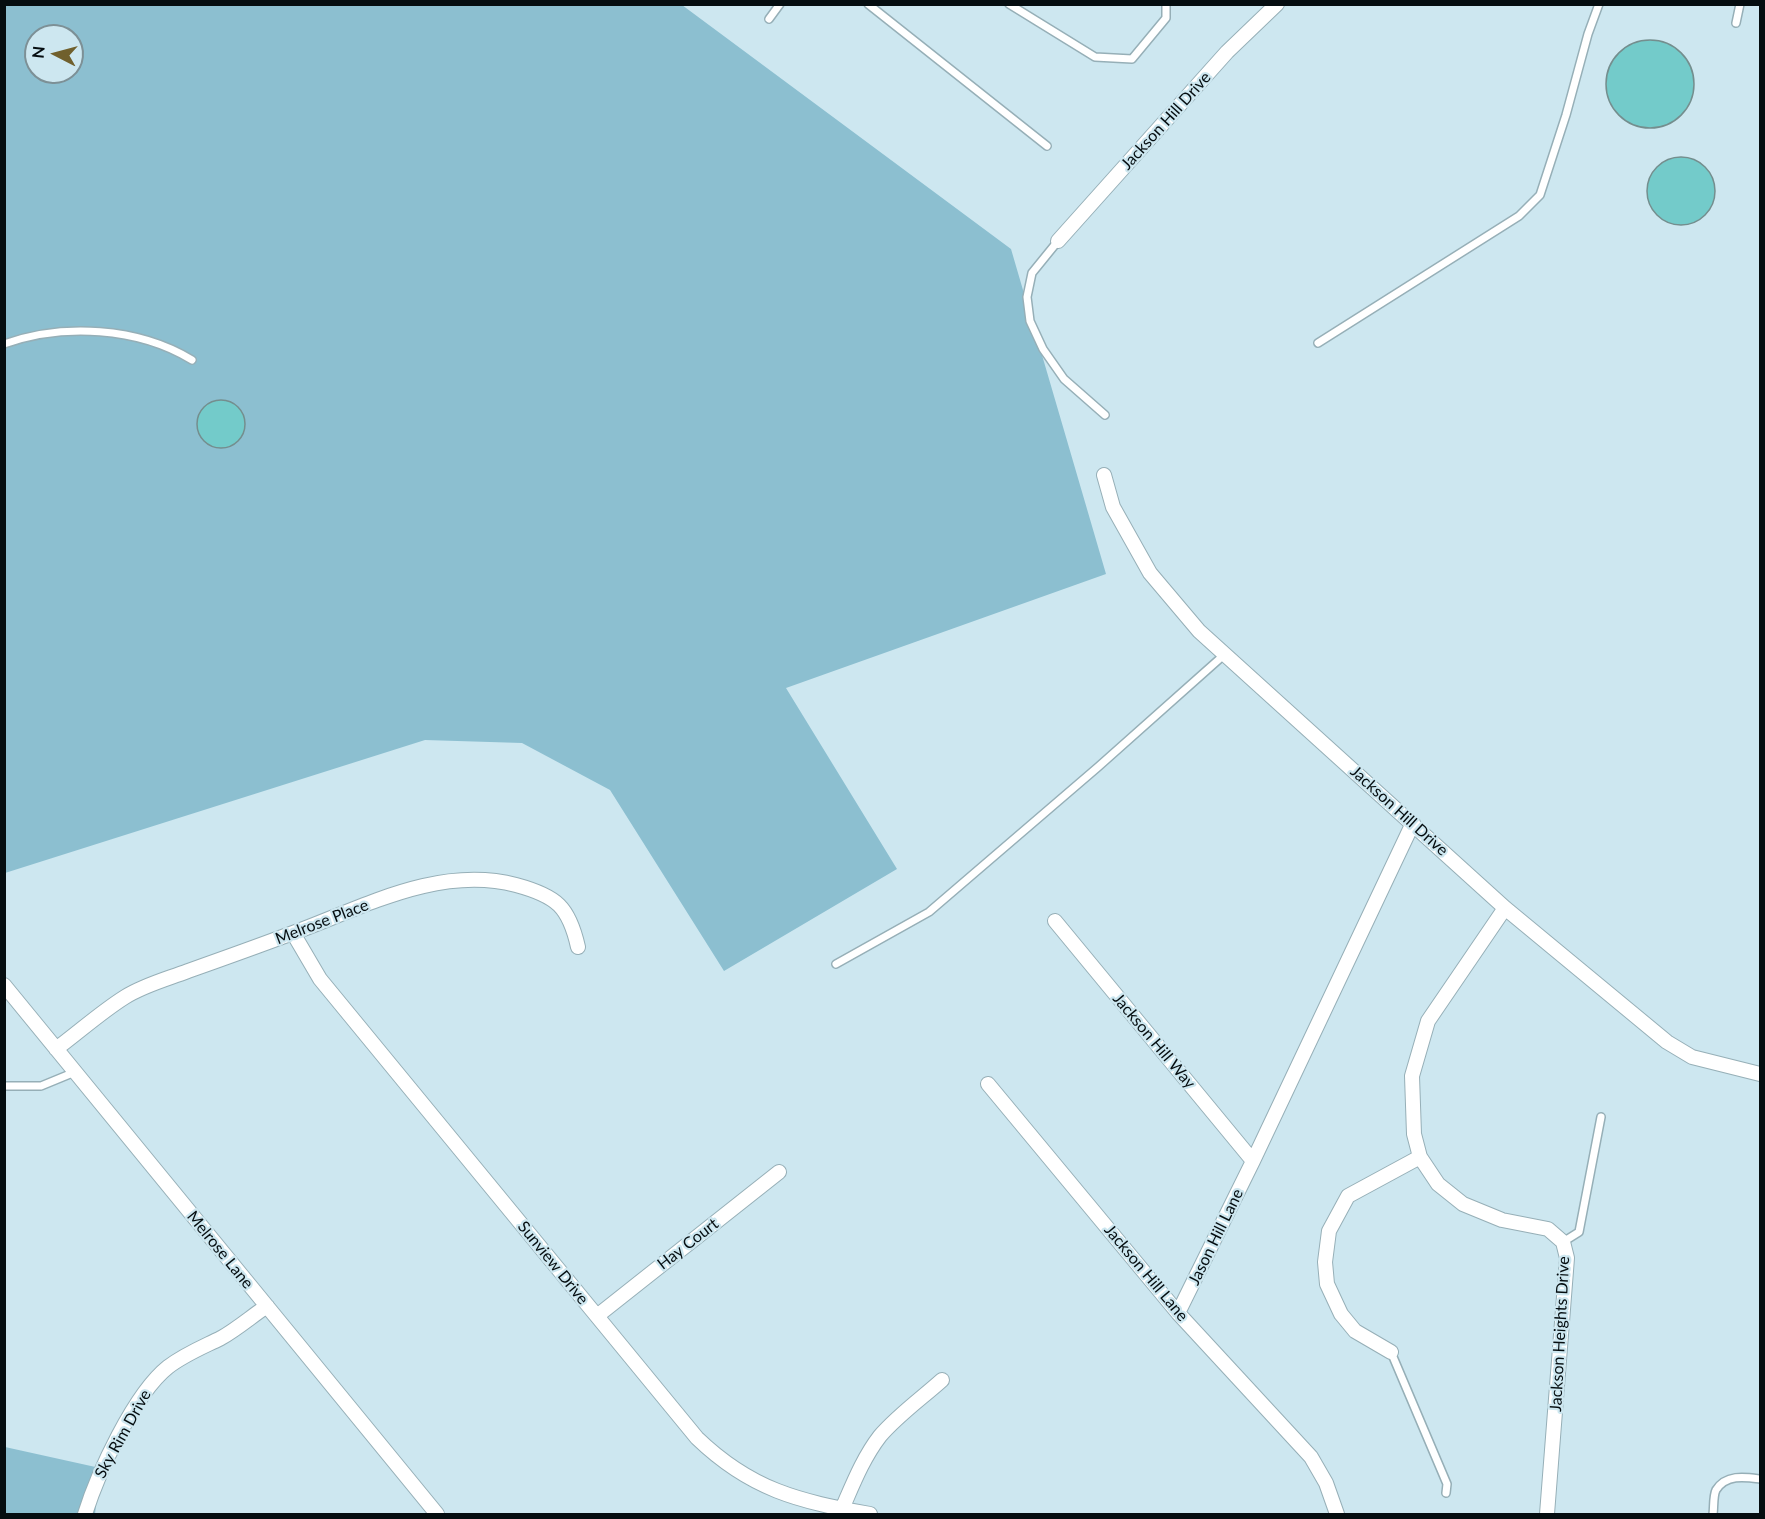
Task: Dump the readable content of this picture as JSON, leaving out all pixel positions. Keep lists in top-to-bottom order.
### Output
{
  "streets": {
    "street": [
      "Jackson Hill Drive",
      "Melrose Place",
      "Jackson Hill Way",
      "Jason Hill Lane",
      "Hay Court",
      "Melrose Lane",
      "Sunview Drive",
      "Jackson Hill Lane",
      "Jackson Heights Drive",
      "Sky Rim Drive"
    ]
  },
  "crossings": [
    ["Jackson Hill Drive", "Jackson Heights Drive"],
    ["Melrose Place", "Melrose Lane"],
    ["Melrose Place", "Sunview Drive"],
    ["Jackson Hill Way", "Jason Hill Lane"],
    ["Jason Hill Lane", "Jackson Hill Lane"],
    ["Hay Court", "Sunview Drive"],
    ["Melrose Lane", "Sky Rim Drive"]
  ],
  "north": "left"
}
